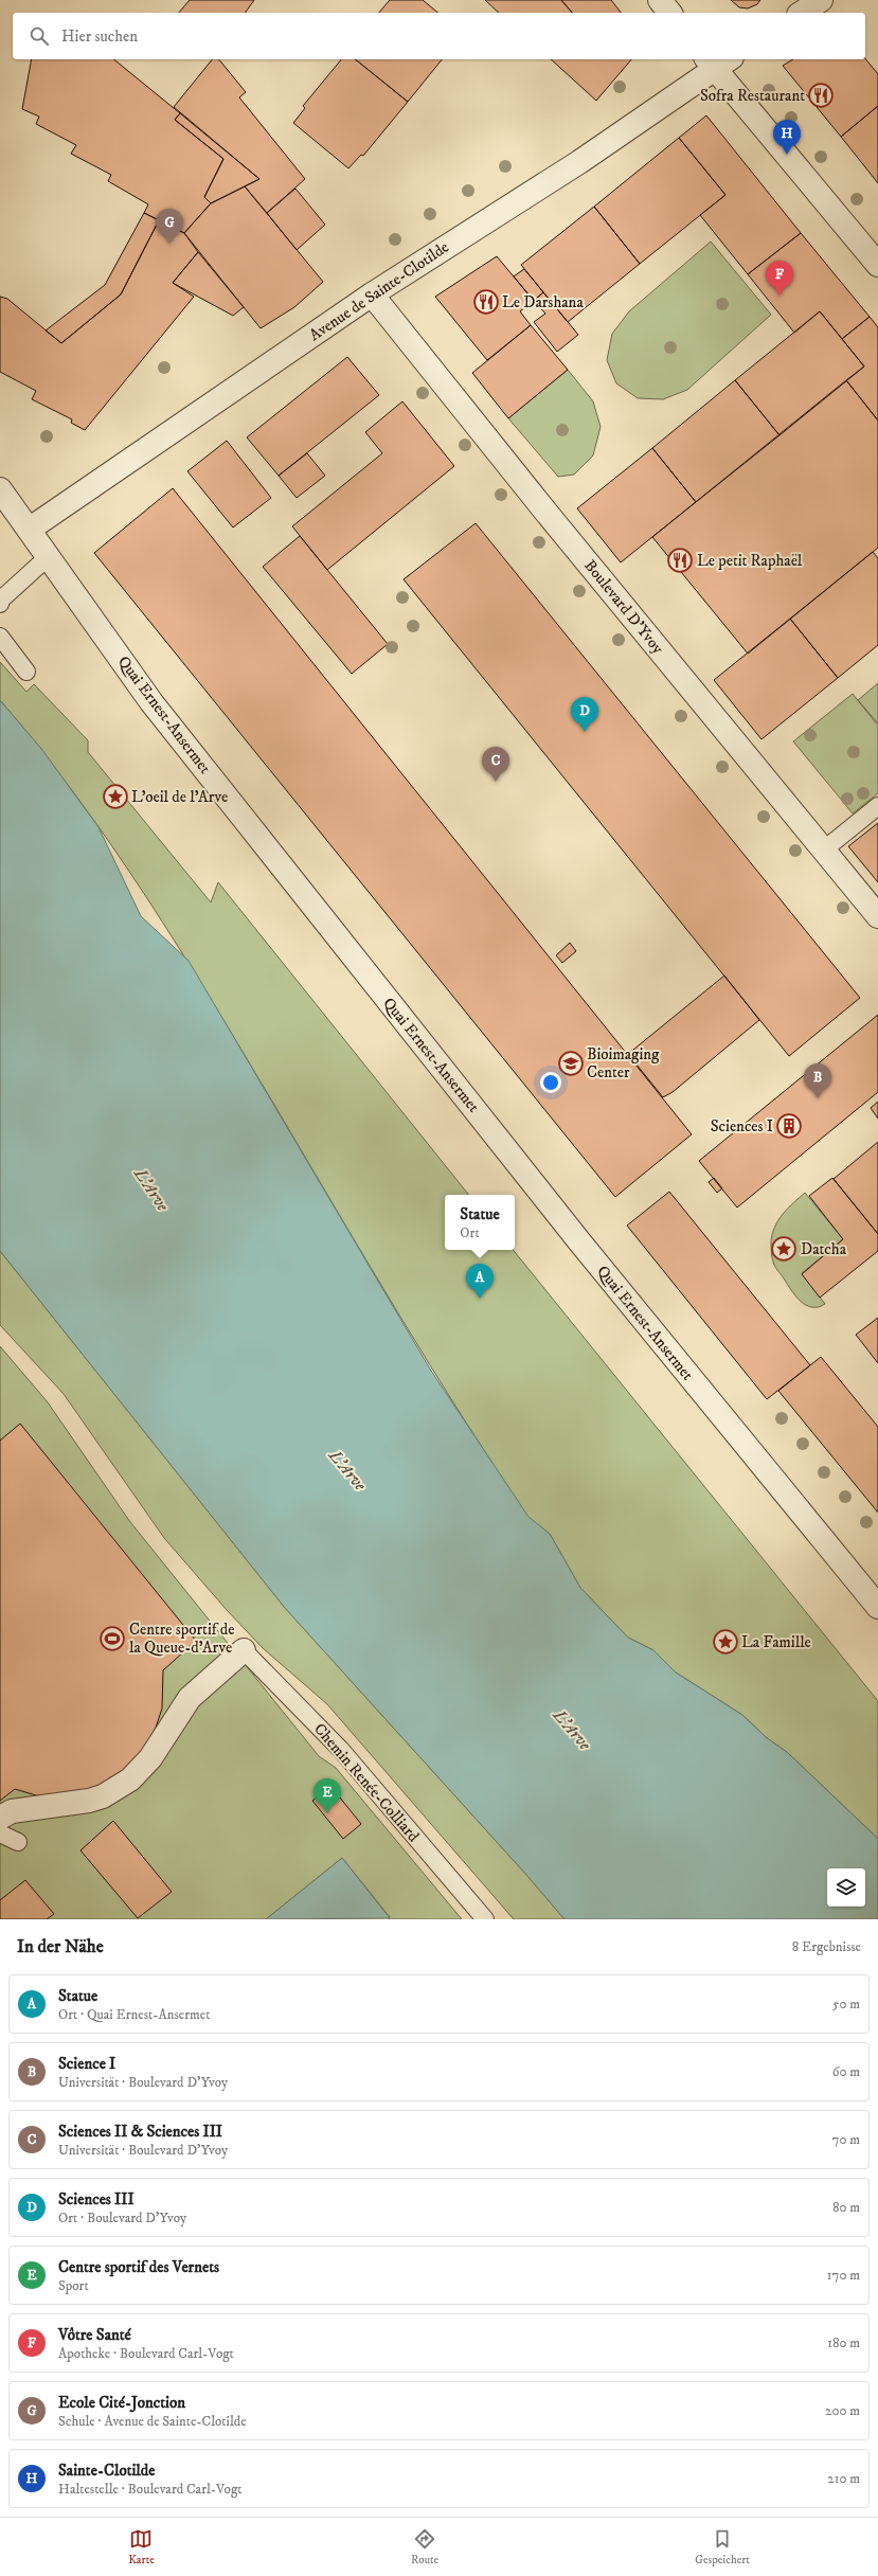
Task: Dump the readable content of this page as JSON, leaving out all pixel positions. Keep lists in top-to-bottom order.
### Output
{
  "streets": {
    "street": ["Avenue de Sainte-Clotilde", "Boulevard D'Yvoy", "Quai Ernest-Ansermet"],
    "lane": ["Chemin Renée-Colliard"]
  },
  "crossings": [
    ["Avenue de Sainte-Clotilde", "Boulevard D'Yvoy"],
    ["Avenue de Sainte-Clotilde", "Quai Ernest-Ansermet"]
  ],
  "water": ["L'Arve"],
  "places": {
    "restaurant": ["Sofra Restaurant", "Le Darshana", "Le petit Raphaël"],
    "place": ["L'oeil de l'Arve", "Datcha", "La Famille"],
    "school or university": ["Bioimaging Center"],
    "building": ["Sciences I"],
    "sports": ["Centre sportif de la Queue-d'Arve"]
  },
  "page": {
    "search": "Hier suchen",
    "pins": [
      "H",
      "G",
      "F",
      "D",
      "C",
      "B",
      "A",
      "E"
    ],
    "popup": ["Statue", "Ort"],
    "heading": ["In der Nähe", "8 Ergebnisse"],
    "list": [
      {
        "mark": "A",
        "name": "Statue",
        "note": "Ort · Quai Ernest-Ansermet",
        "value": "50 m"
      },
      {
        "mark": "B",
        "name": "Science I",
        "note": "Universität · Boulevard D'Yvoy",
        "value": "60 m"
      },
      {
        "mark": "C",
        "name": "Sciences II & Sciences III",
        "note": "Universität · Boulevard D'Yvoy",
        "value": "70 m"
      },
      {
        "mark": "D",
        "name": "Sciences III",
        "note": "Ort · Boulevard D'Yvoy",
        "value": "80 m"
      },
      {
        "mark": "E",
        "name": "Centre sportif des Vernets",
        "note": "Sport",
        "value": "170 m"
      },
      {
        "mark": "F",
        "name": "Vôtre Santé",
        "note": "Apotheke · Boulevard Carl-Vogt",
        "value": "180 m"
      },
      {
        "mark": "G",
        "name": "Ecole Cité-Jonction",
        "note": "Schule · Avenue de Sainte-Clotilde",
        "value": "200 m"
      },
      {
        "mark": "H",
        "name": "Sainte-Clotilde",
        "note": "Haltestelle · Boulevard Carl-Vogt",
        "value": "210 m"
      }
    ],
    "nav": ["Karte", "Route", "Gespeichert"]
  }
}
